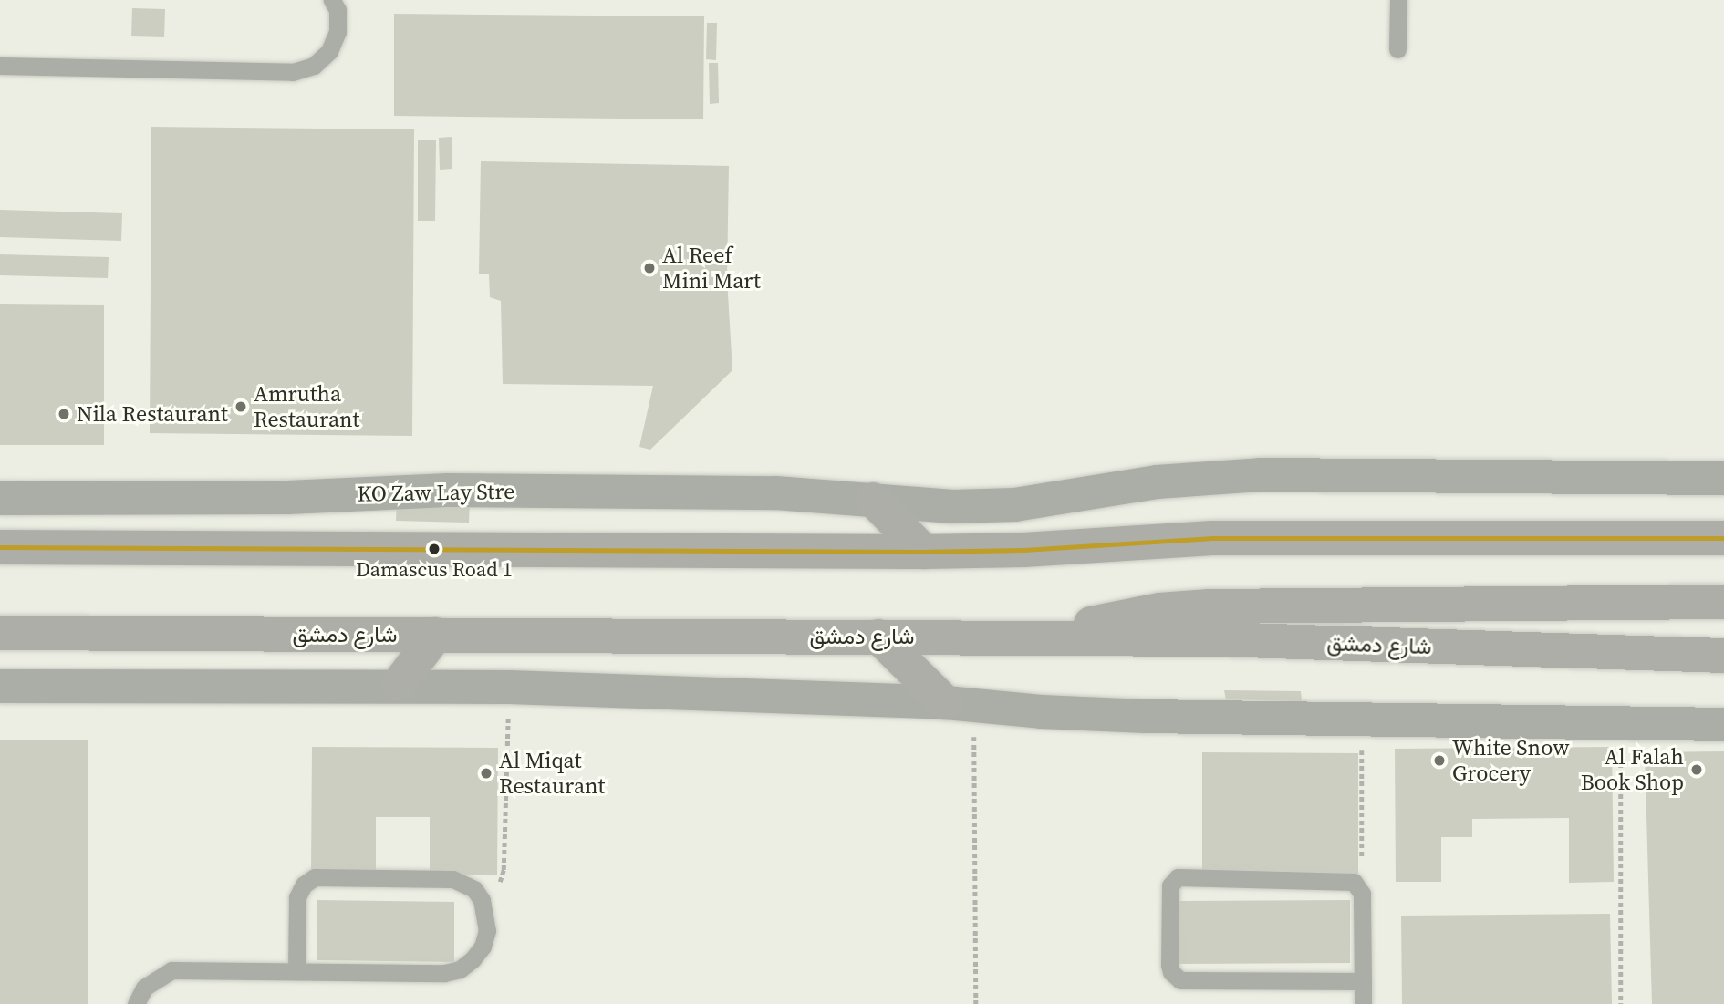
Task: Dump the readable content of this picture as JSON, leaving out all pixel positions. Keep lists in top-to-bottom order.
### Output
{
  "streets": {
    "main road": ["شارع دمشق"],
    "street": ["KO Zaw Lay Stre"]
  },
  "places": [
    "Al Reef Mini Mart",
    "Amrutha Restaurant",
    "Nila Restaurant",
    "Damascus Road 1",
    "White Snow Grocery",
    "Al Falah Book Shop",
    "Al Miqat Restaurant"
  ]
}
